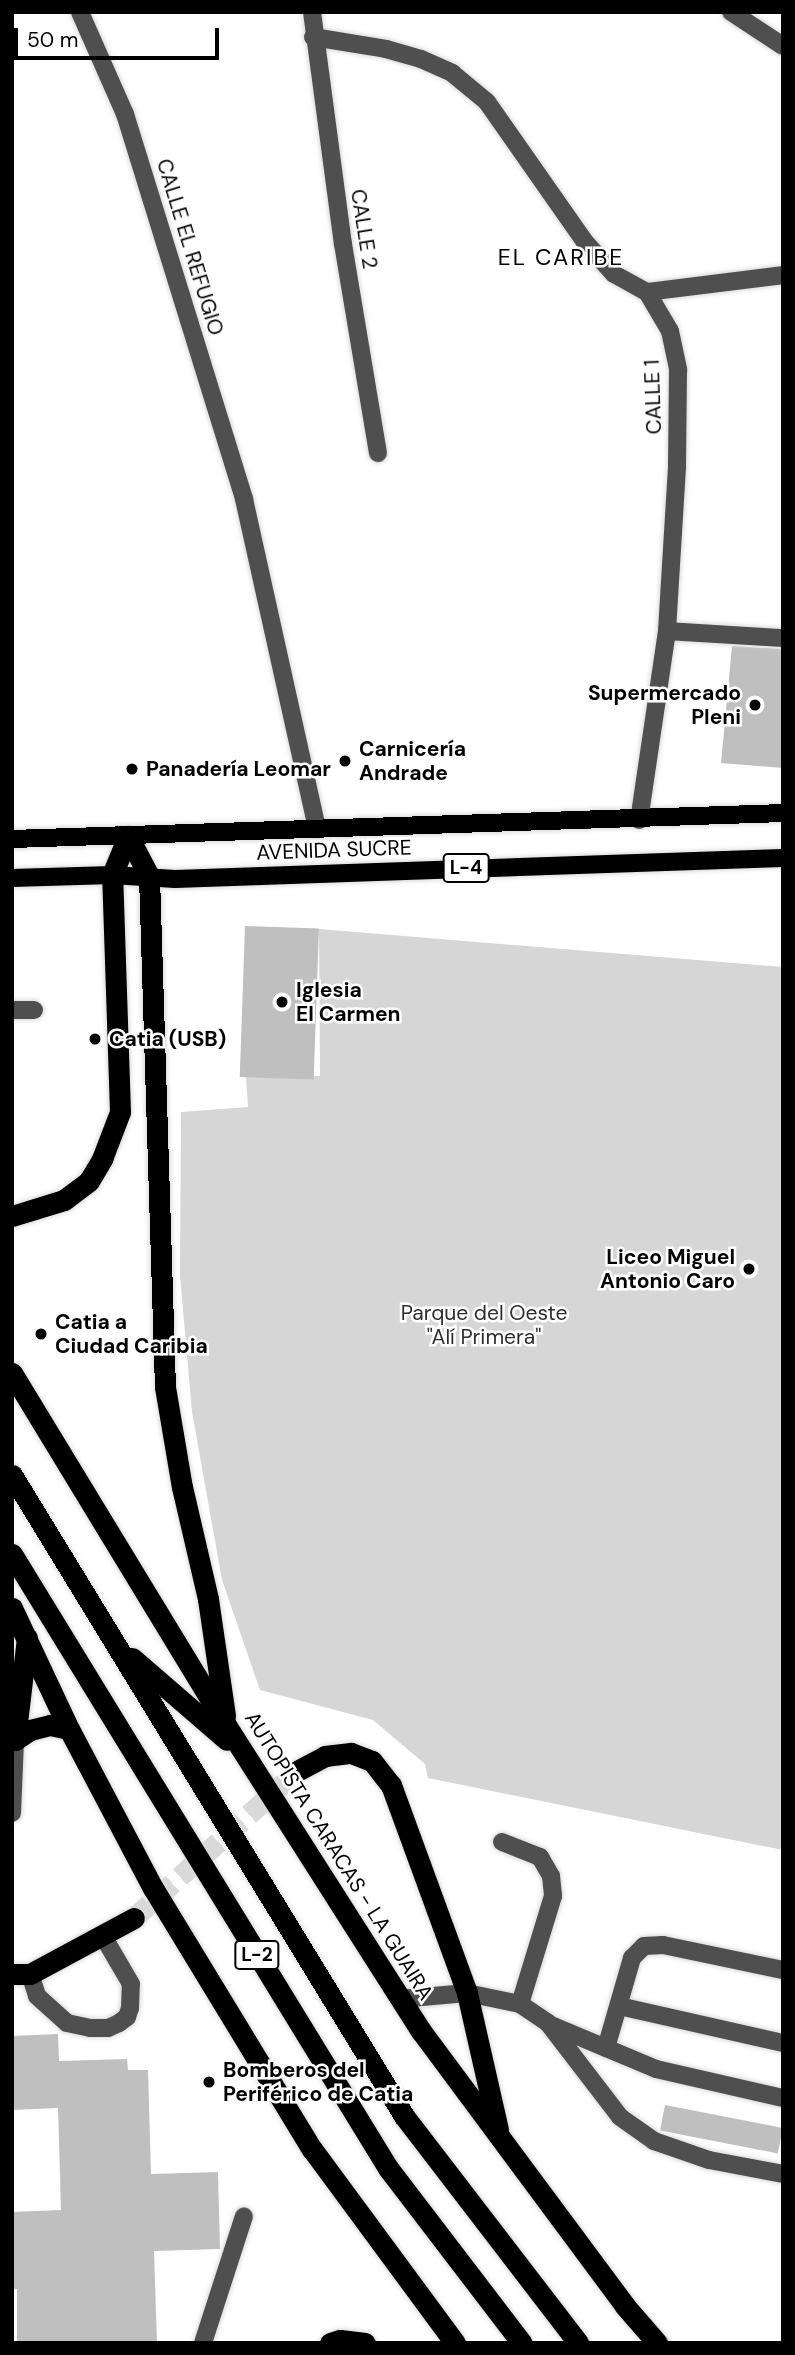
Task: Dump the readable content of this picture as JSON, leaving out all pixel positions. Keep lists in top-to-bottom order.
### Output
{
  "streets": {
    "highway": ["AUTOPISTA CARACAS - LA GUAIRA", "L-2"],
    "main road": ["AVENIDA SUCRE", "L-4"],
    "street": ["CALLE 2", "CALLE EL REFUGIO", "CALLE 1"]
  },
  "crossings": [
    ["CALLE EL REFUGIO", "AVENIDA SUCRE"],
    ["CALLE 1", "AVENIDA SUCRE"],
    ["AUTOPISTA CARACAS - LA GUAIRA", "L-2"]
  ],
  "districts": ["EL CARIBE"],
  "parks": ["Parque del Oeste \"Alí Primera\""],
  "places": [
    "Supermercado Pleni",
    "Carnicería Andrade",
    "Panadería Leomar",
    "Iglesia El Carmen",
    "Catia (USB)",
    "Liceo Miguel Antonio Caro",
    "Catia a Ciudad Caribia",
    "Bomberos del Periférico de Catia"
  ],
  "scale_bar": "50 m"
}
